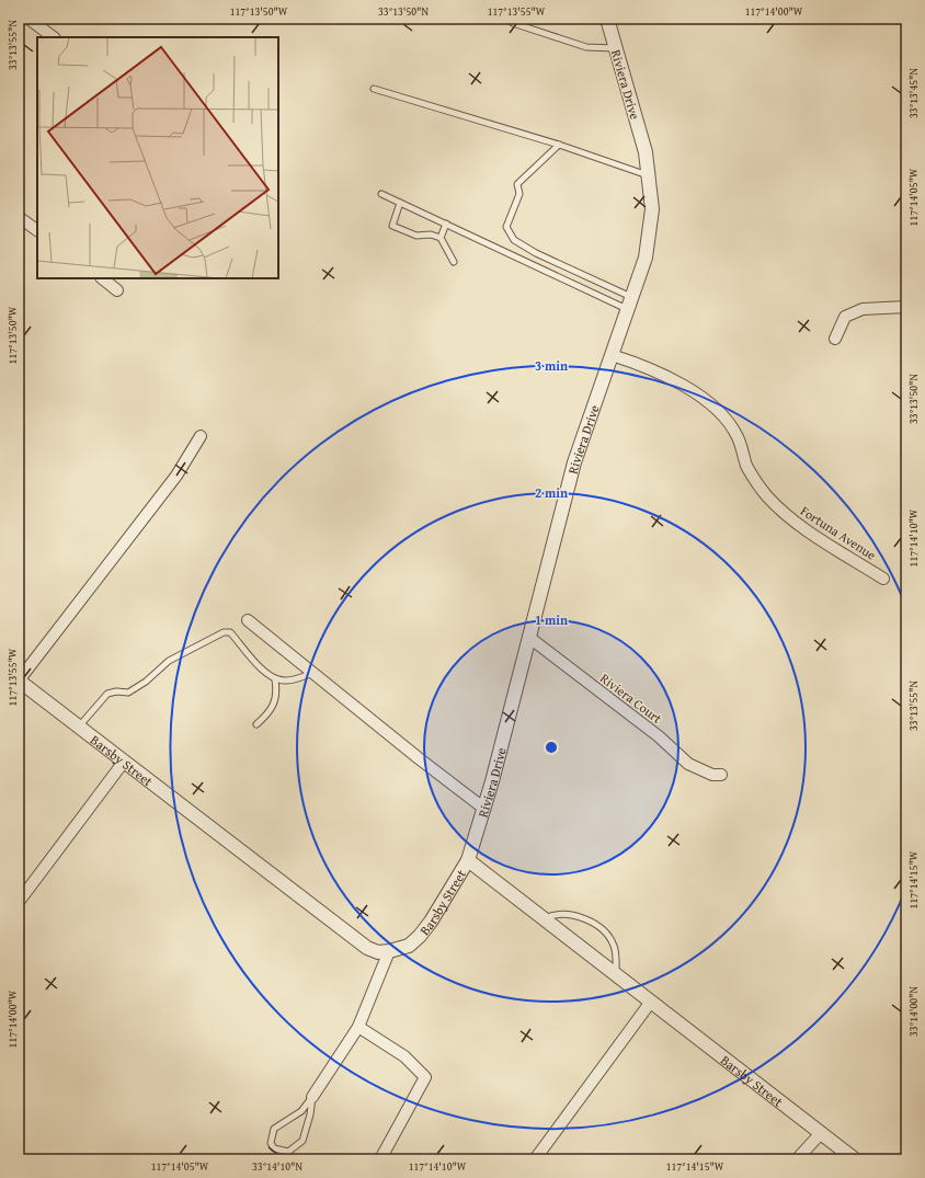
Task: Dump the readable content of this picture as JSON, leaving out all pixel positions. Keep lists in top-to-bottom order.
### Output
{
  "streets": {
    "street": [
      "Riviera Drive",
      "Fortuna Avenue",
      "Riviera Court",
      "Barsby Street"
    ]
  },
  "crossings": [
    ["Riviera Drive", "Fortuna Avenue"],
    ["Riviera Drive", "Riviera Court"],
    ["Riviera Drive", "Barsby Street"]
  ],
  "coordinates": [
    "117°13'50\"W",
    "33°13'50\"N",
    "117°13'55\"W",
    "117°14'00\"W",
    "33°13'55\"N",
    "33°13'45\"N",
    "117°14'05\"W",
    "117°14'10\"W",
    "117°14'15\"W",
    "33°14'00\"N",
    "33°14'10\"N"
  ],
  "rings": ["3 min", "2 min", "1 min"]
}
